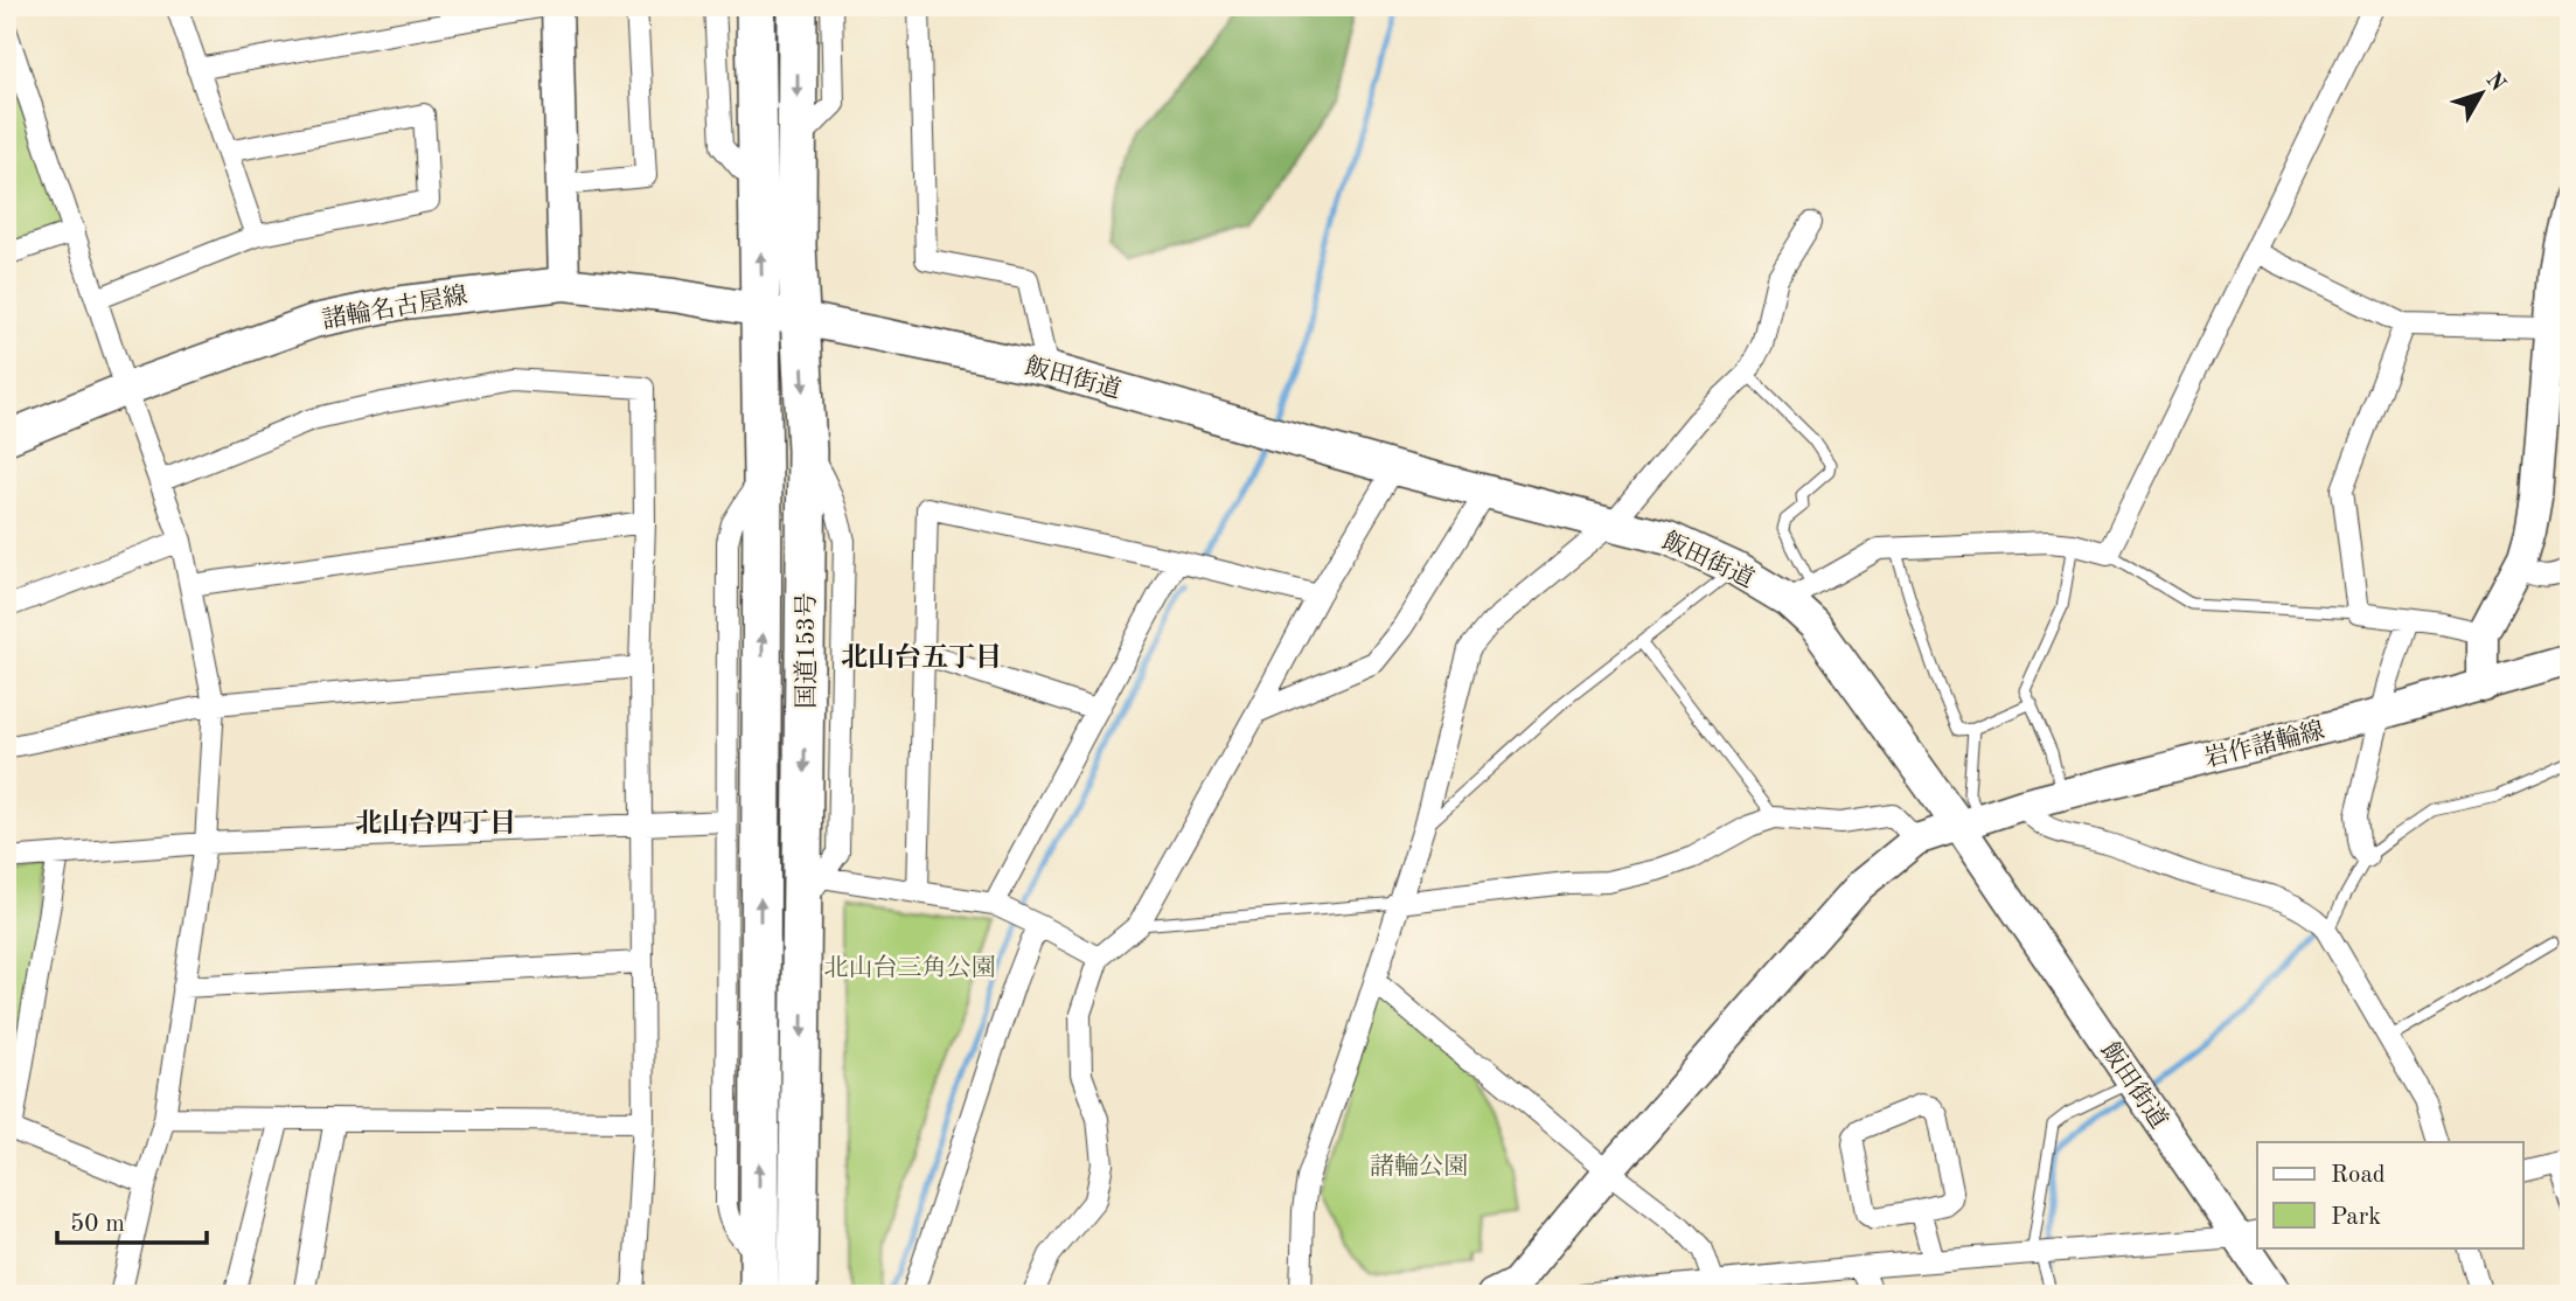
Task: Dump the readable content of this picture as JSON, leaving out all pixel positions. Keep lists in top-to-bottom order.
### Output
{
  "streets": {
    "highway": ["国道153号"],
    "main road": ["諸輪名古屋線", "飯田街道"],
    "street": ["岩作諸輪線"]
  },
  "crossings": [
    ["諸輪名古屋線", "飯田街道"],
    ["諸輪名古屋線", "国道153号"],
    ["飯田街道", "国道153号"],
    ["飯田街道", "岩作諸輪線"]
  ],
  "districts": ["北山台五丁目", "北山台四丁目"],
  "parks": ["北山台三角公園", "諸輪公園"],
  "legend": ["Road", "Park"],
  "scale_bar": "50 m",
  "north": "top right"
}
